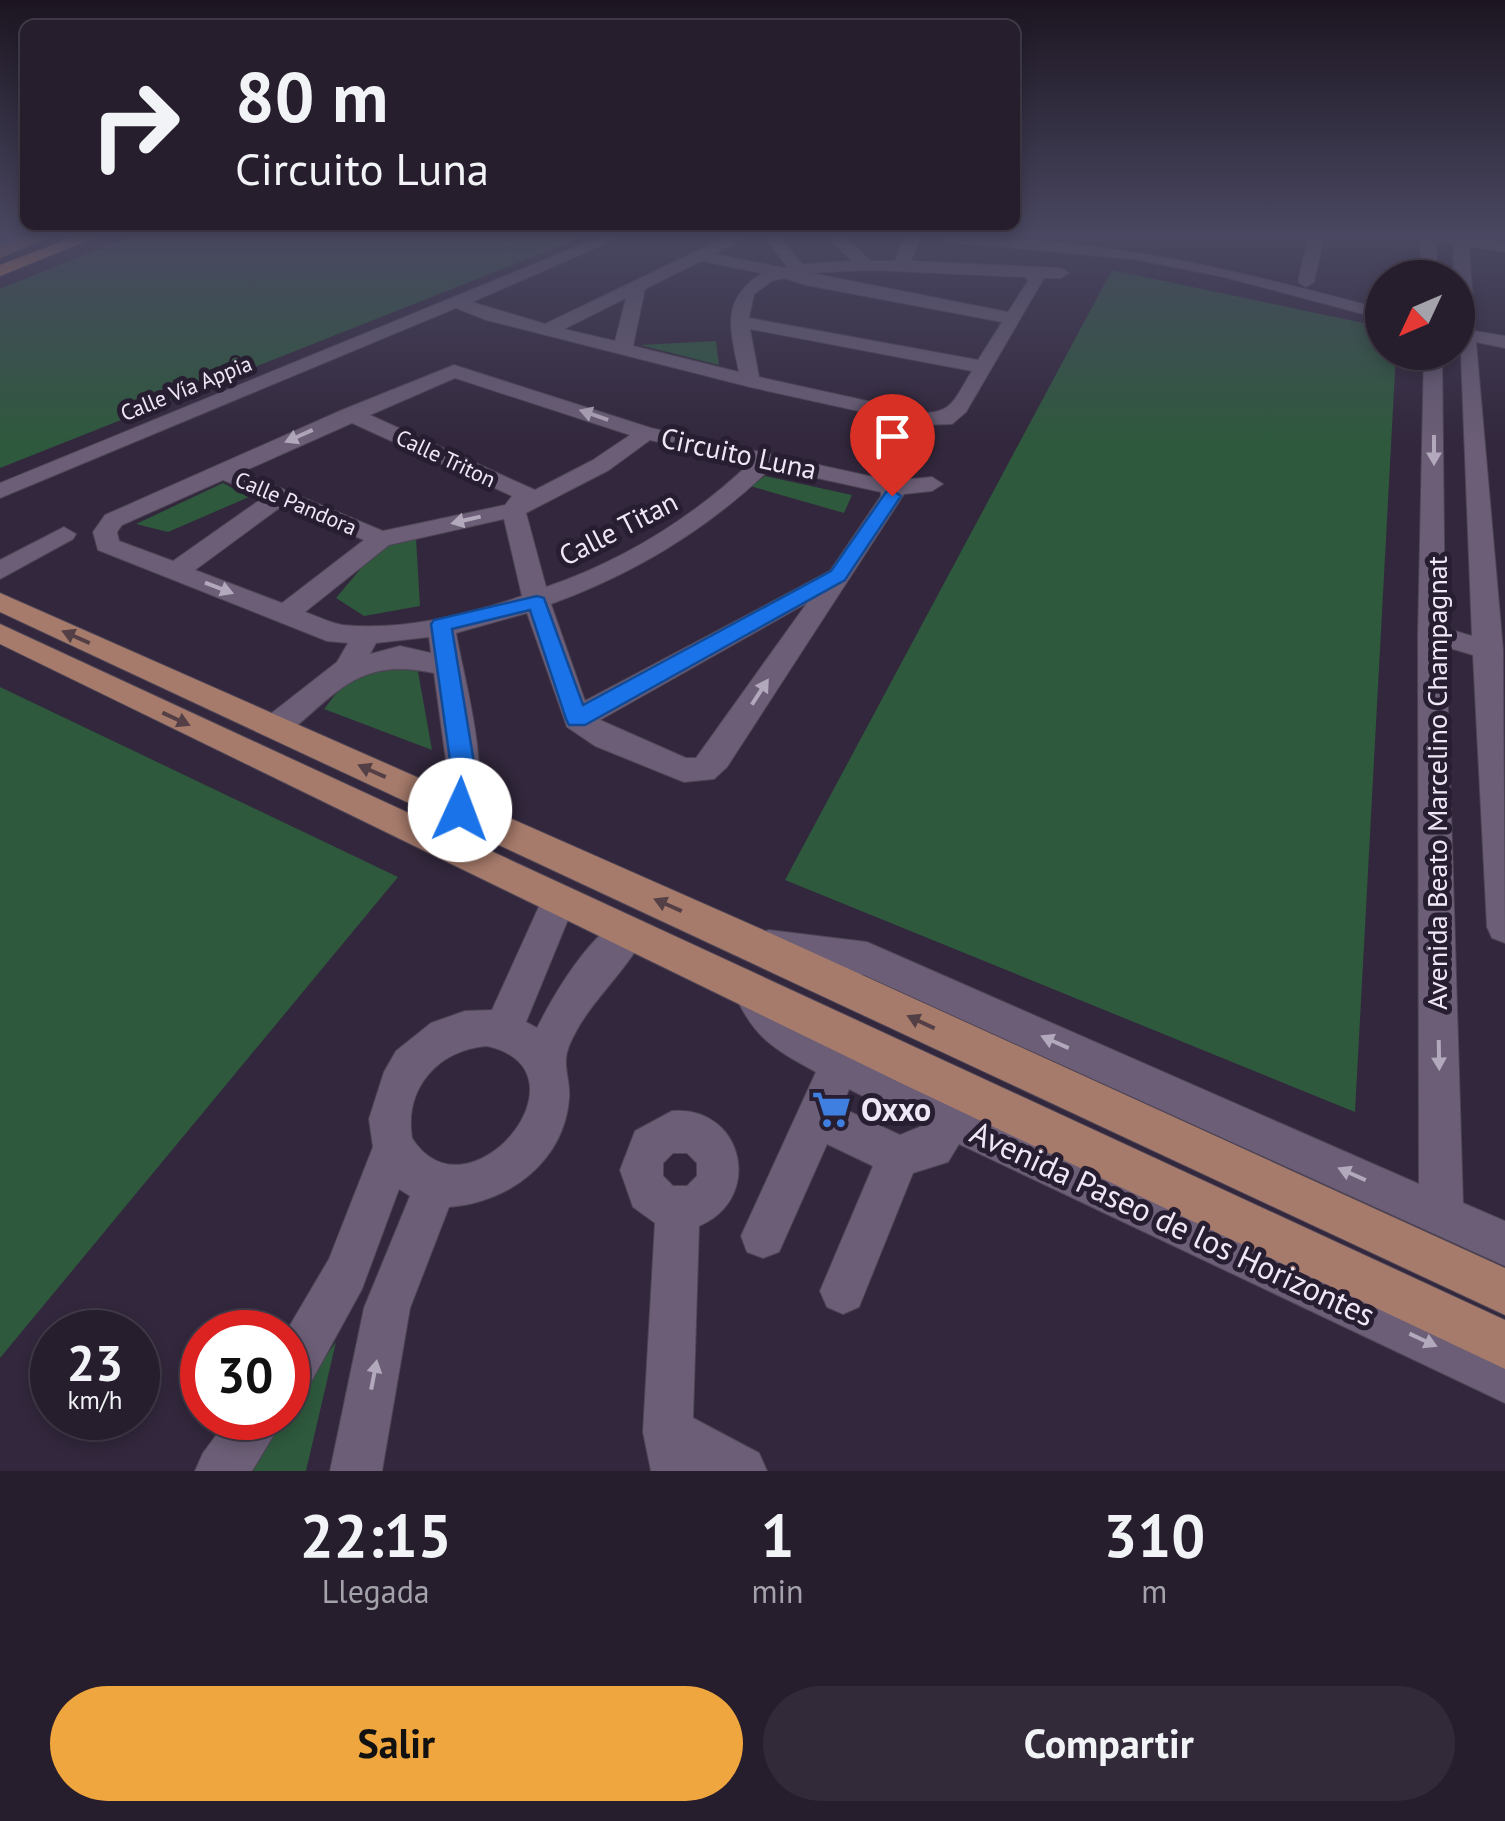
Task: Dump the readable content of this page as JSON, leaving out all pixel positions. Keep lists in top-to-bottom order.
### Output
{
  "streets": {
    "main road": ["Avenida Paseo de los Horizontes"],
    "street": [
      "Calle Vía Appia",
      "Circuito Luna",
      "Calle Triton",
      "Calle Pandora",
      "Calle Titan",
      "Avenida Beato Marcelino Champagnat"
    ]
  },
  "crossings": [
    ["Circuito Luna", "Calle Triton"],
    ["Circuito Luna", "Calle Pandora"],
    ["Circuito Luna", "Calle Titan"],
    ["Calle Triton", "Calle Pandora"],
    ["Avenida Beato Marcelino Champagnat", "Avenida Paseo de los Horizontes"]
  ],
  "places": {
    "supermarket": ["Oxxo"]
  },
  "north": "bottom left",
  "page": {
    "turn": ["80 m", "Circuito Luna"],
    "speed": "23 km/h",
    "limit": "30",
    "eta": [
      "22:15",
      "Llegada",
      "1",
      "min",
      "310",
      "m"
    ],
    "buttons": ["Salir", "Compartir"]
  }
}
